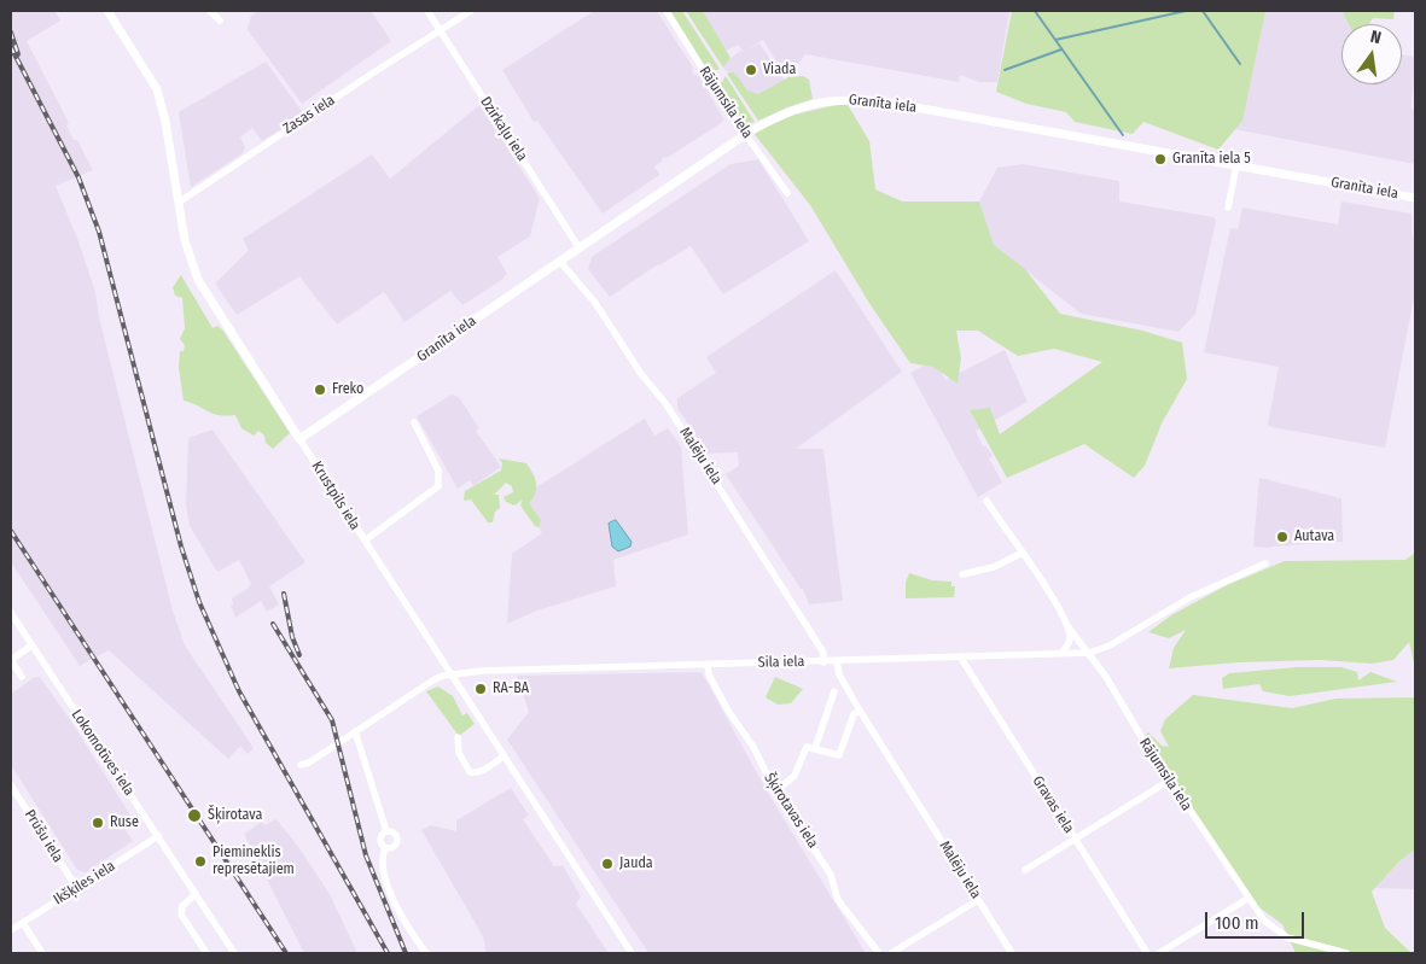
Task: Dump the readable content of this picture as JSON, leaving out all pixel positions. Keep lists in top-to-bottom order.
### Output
{
  "streets": {
    "main road": ["Granīta iela", "Krustpils iela"],
    "street": [
      "Rājumsila iela",
      "Zasas iela",
      "Dzirkaļu iela",
      "Malēju iela",
      "Sila iela",
      "Lokomotīves iela",
      "Gravas iela",
      "Šķirotavas iela",
      "Prūšu iela",
      "Ikšķiles iela"
    ]
  },
  "crossings": [
    ["Rājumsila iela", "Granīta iela"],
    ["Rājumsila iela", "Sila iela"],
    ["Granīta iela", "Dzirkaļu iela"],
    ["Granīta iela", "Malēju iela"],
    ["Granīta iela", "Krustpils iela"],
    ["Zasas iela", "Dzirkaļu iela"],
    ["Zasas iela", "Krustpils iela"],
    ["Malēju iela", "Sila iela"],
    ["Krustpils iela", "Sila iela"],
    ["Sila iela", "Gravas iela"],
    ["Sila iela", "Šķirotavas iela"],
    ["Lokomotīves iela", "Ikšķiles iela"],
    ["Prūšu iela", "Ikšķiles iela"]
  ],
  "places": [
    "Viada",
    "Granīta iela 5",
    "Freko",
    "Autava",
    "RA-BA",
    "Šķirotava",
    "Ruse",
    "Piemineklis represētajiem",
    "Jauda"
  ],
  "scale_bar": "100 m",
  "north": "top"
}
